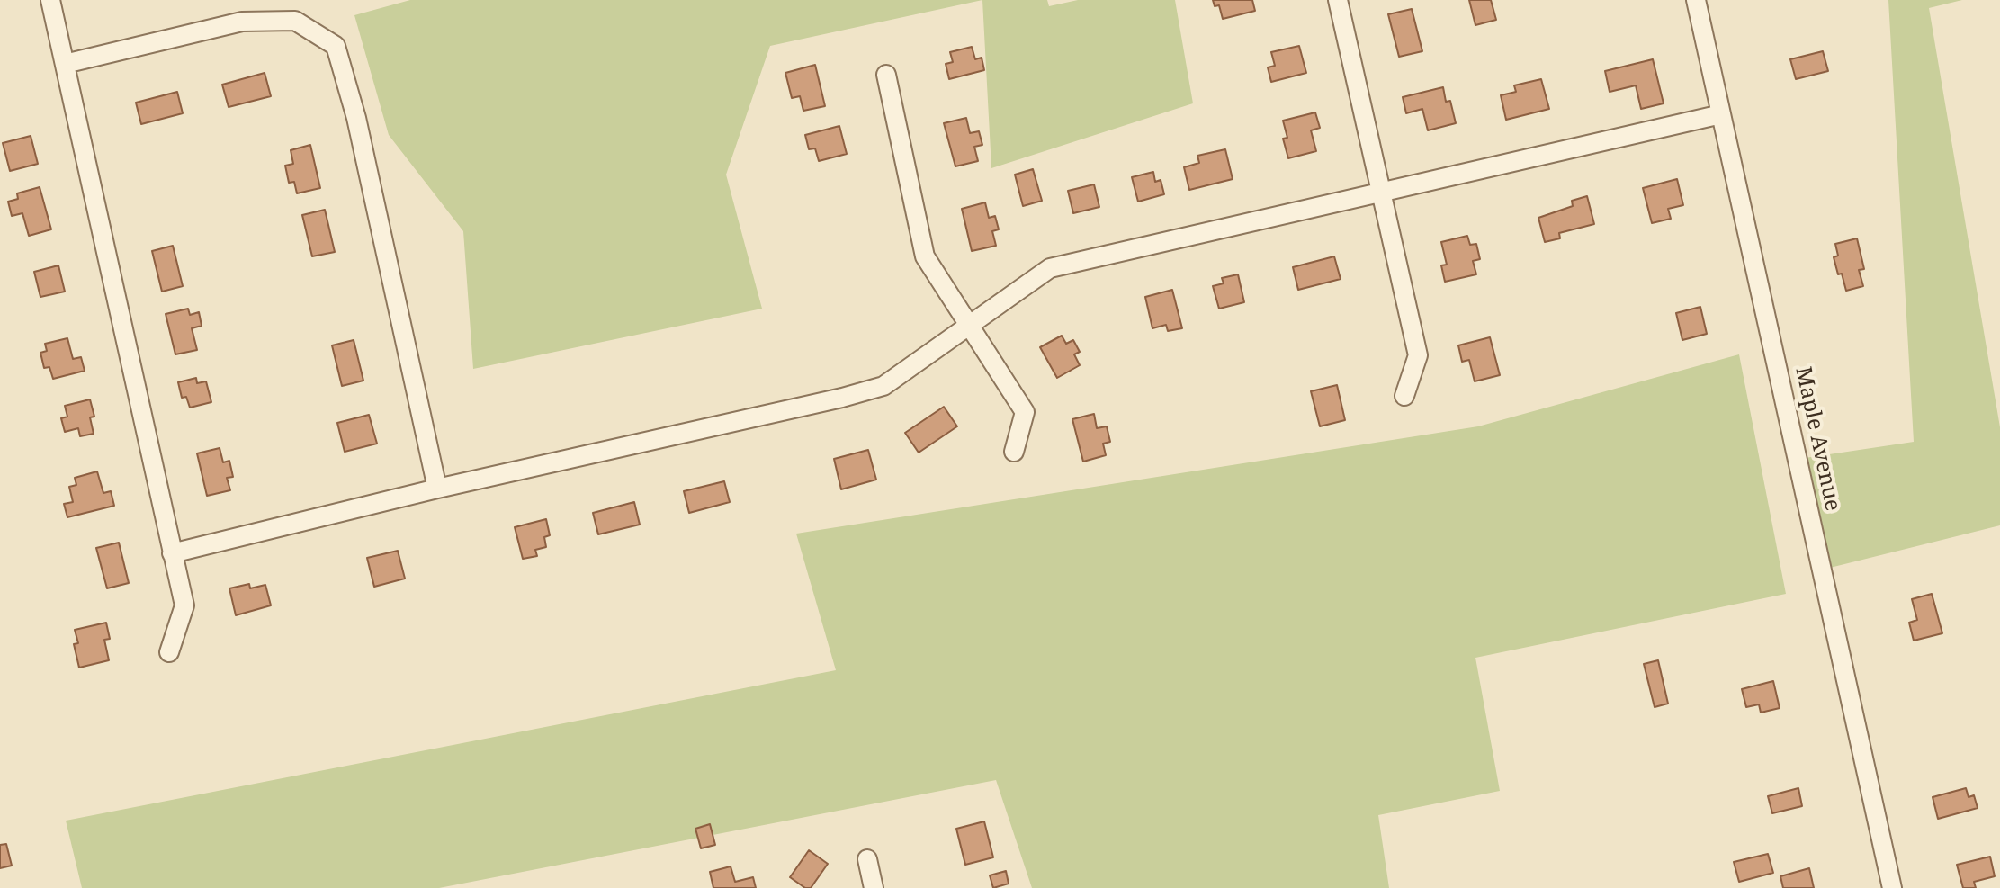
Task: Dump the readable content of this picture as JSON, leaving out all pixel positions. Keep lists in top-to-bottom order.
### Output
{
  "streets": {
    "street": ["Maple Avenue"]
  }
}
